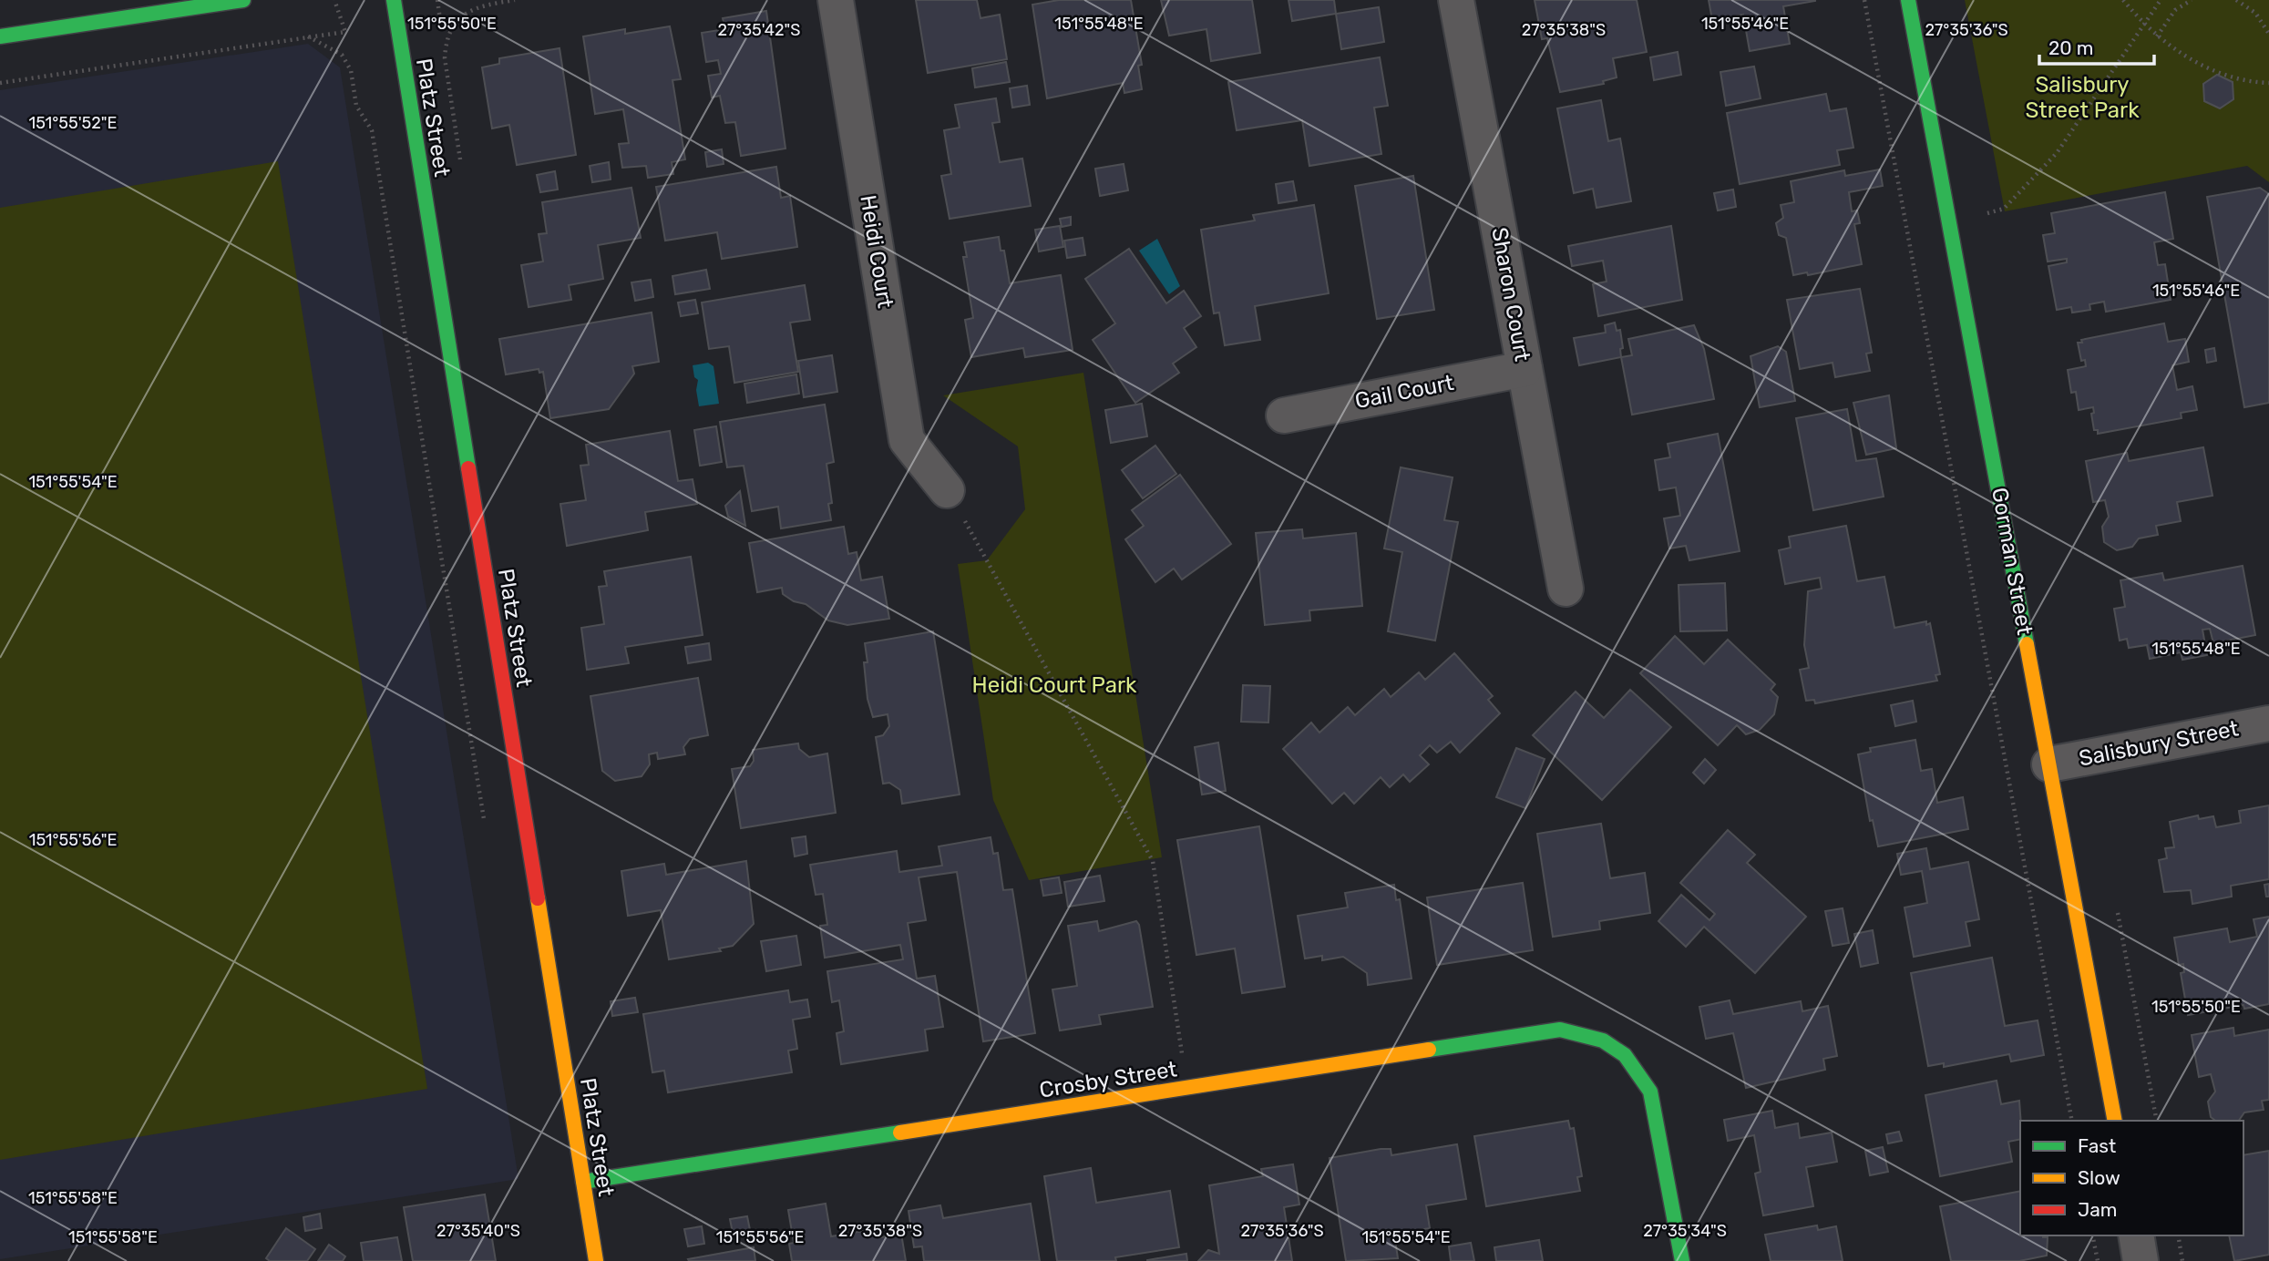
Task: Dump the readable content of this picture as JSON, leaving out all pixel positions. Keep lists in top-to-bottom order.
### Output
{
  "streets": {
    "street": [
      "Platz Street",
      "Heidi Court",
      "Sharon Court",
      "Gail Court",
      "Gorman Street",
      "Salisbury Street",
      "Crosby Street"
    ]
  },
  "crossings": [
    ["Platz Street", "Crosby Street"],
    ["Sharon Court", "Gail Court"],
    ["Gorman Street", "Salisbury Street"]
  ],
  "parks": ["Salisbury Street Park", "Heidi Court Park"],
  "legend": ["Fast", "Slow", "Jam"],
  "scale_bar": "20 m",
  "coordinates": [
    "151°55'48\"E",
    "151°55'46\"E",
    "151°55'50\"E",
    "27°35'42\"S",
    "27°35'38\"S",
    "27°35'36\"S",
    "151°55'52\"E",
    "151°55'54\"E",
    "151°55'56\"E",
    "151°55'58\"E",
    "27°35'40\"S",
    "27°35'34\"S"
  ]
}
